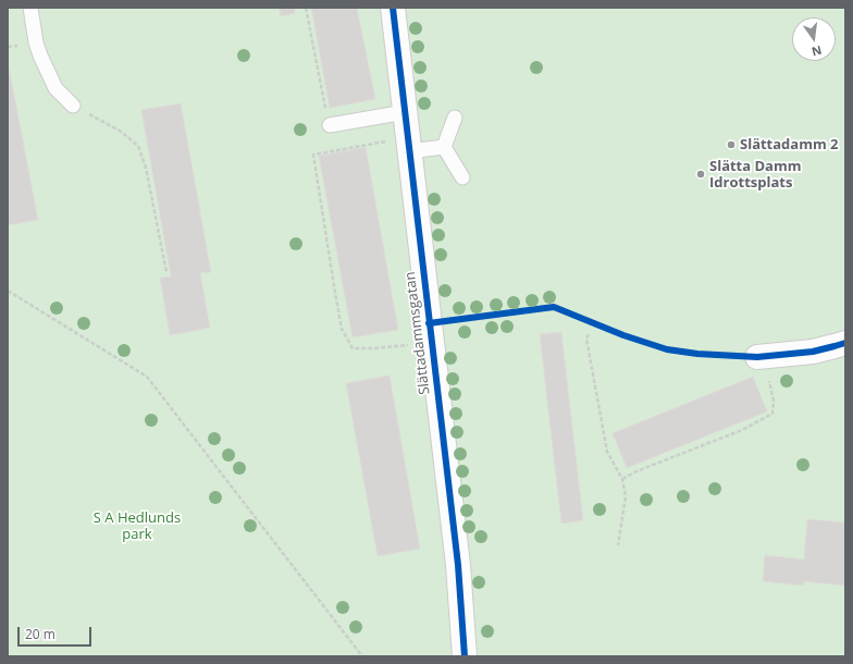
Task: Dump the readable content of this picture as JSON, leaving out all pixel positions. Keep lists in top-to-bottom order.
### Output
{
  "streets": {
    "street": ["Slättadammsgatan"]
  },
  "parks": ["S A Hedlunds park"],
  "places": ["Slättadamm 2", "Slätta Damm Idrottsplats"],
  "scale_bar": "20 m",
  "north": "bottom"
}
